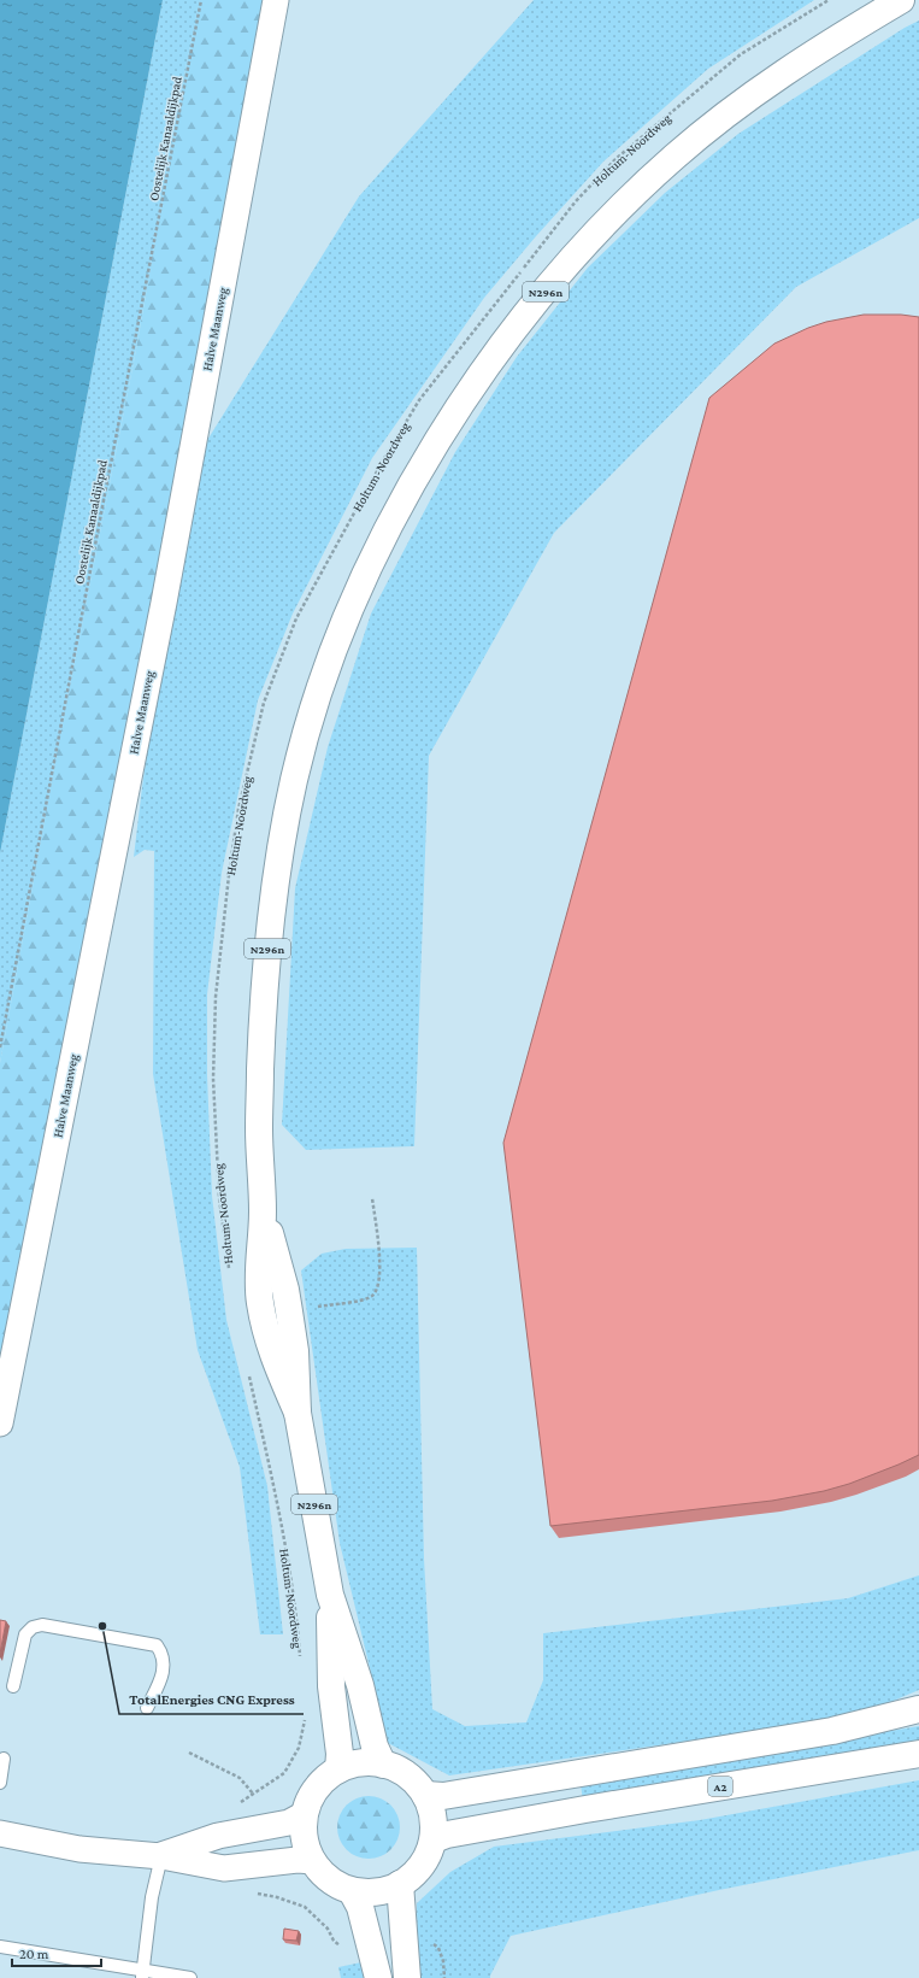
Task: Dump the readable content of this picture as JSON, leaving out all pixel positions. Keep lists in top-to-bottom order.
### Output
{
  "streets": {
    "main road": ["N296n", "A2"],
    "street": ["Halve Maanweg"],
    "path": ["Oostelijk Kanaaldijkpad", "Holtum-Noordweg"]
  },
  "crossings": [
    ["N296n", "A2"]
  ],
  "places": ["TotalEnergies CNG Express"],
  "scale_bar": "20 m"
}
